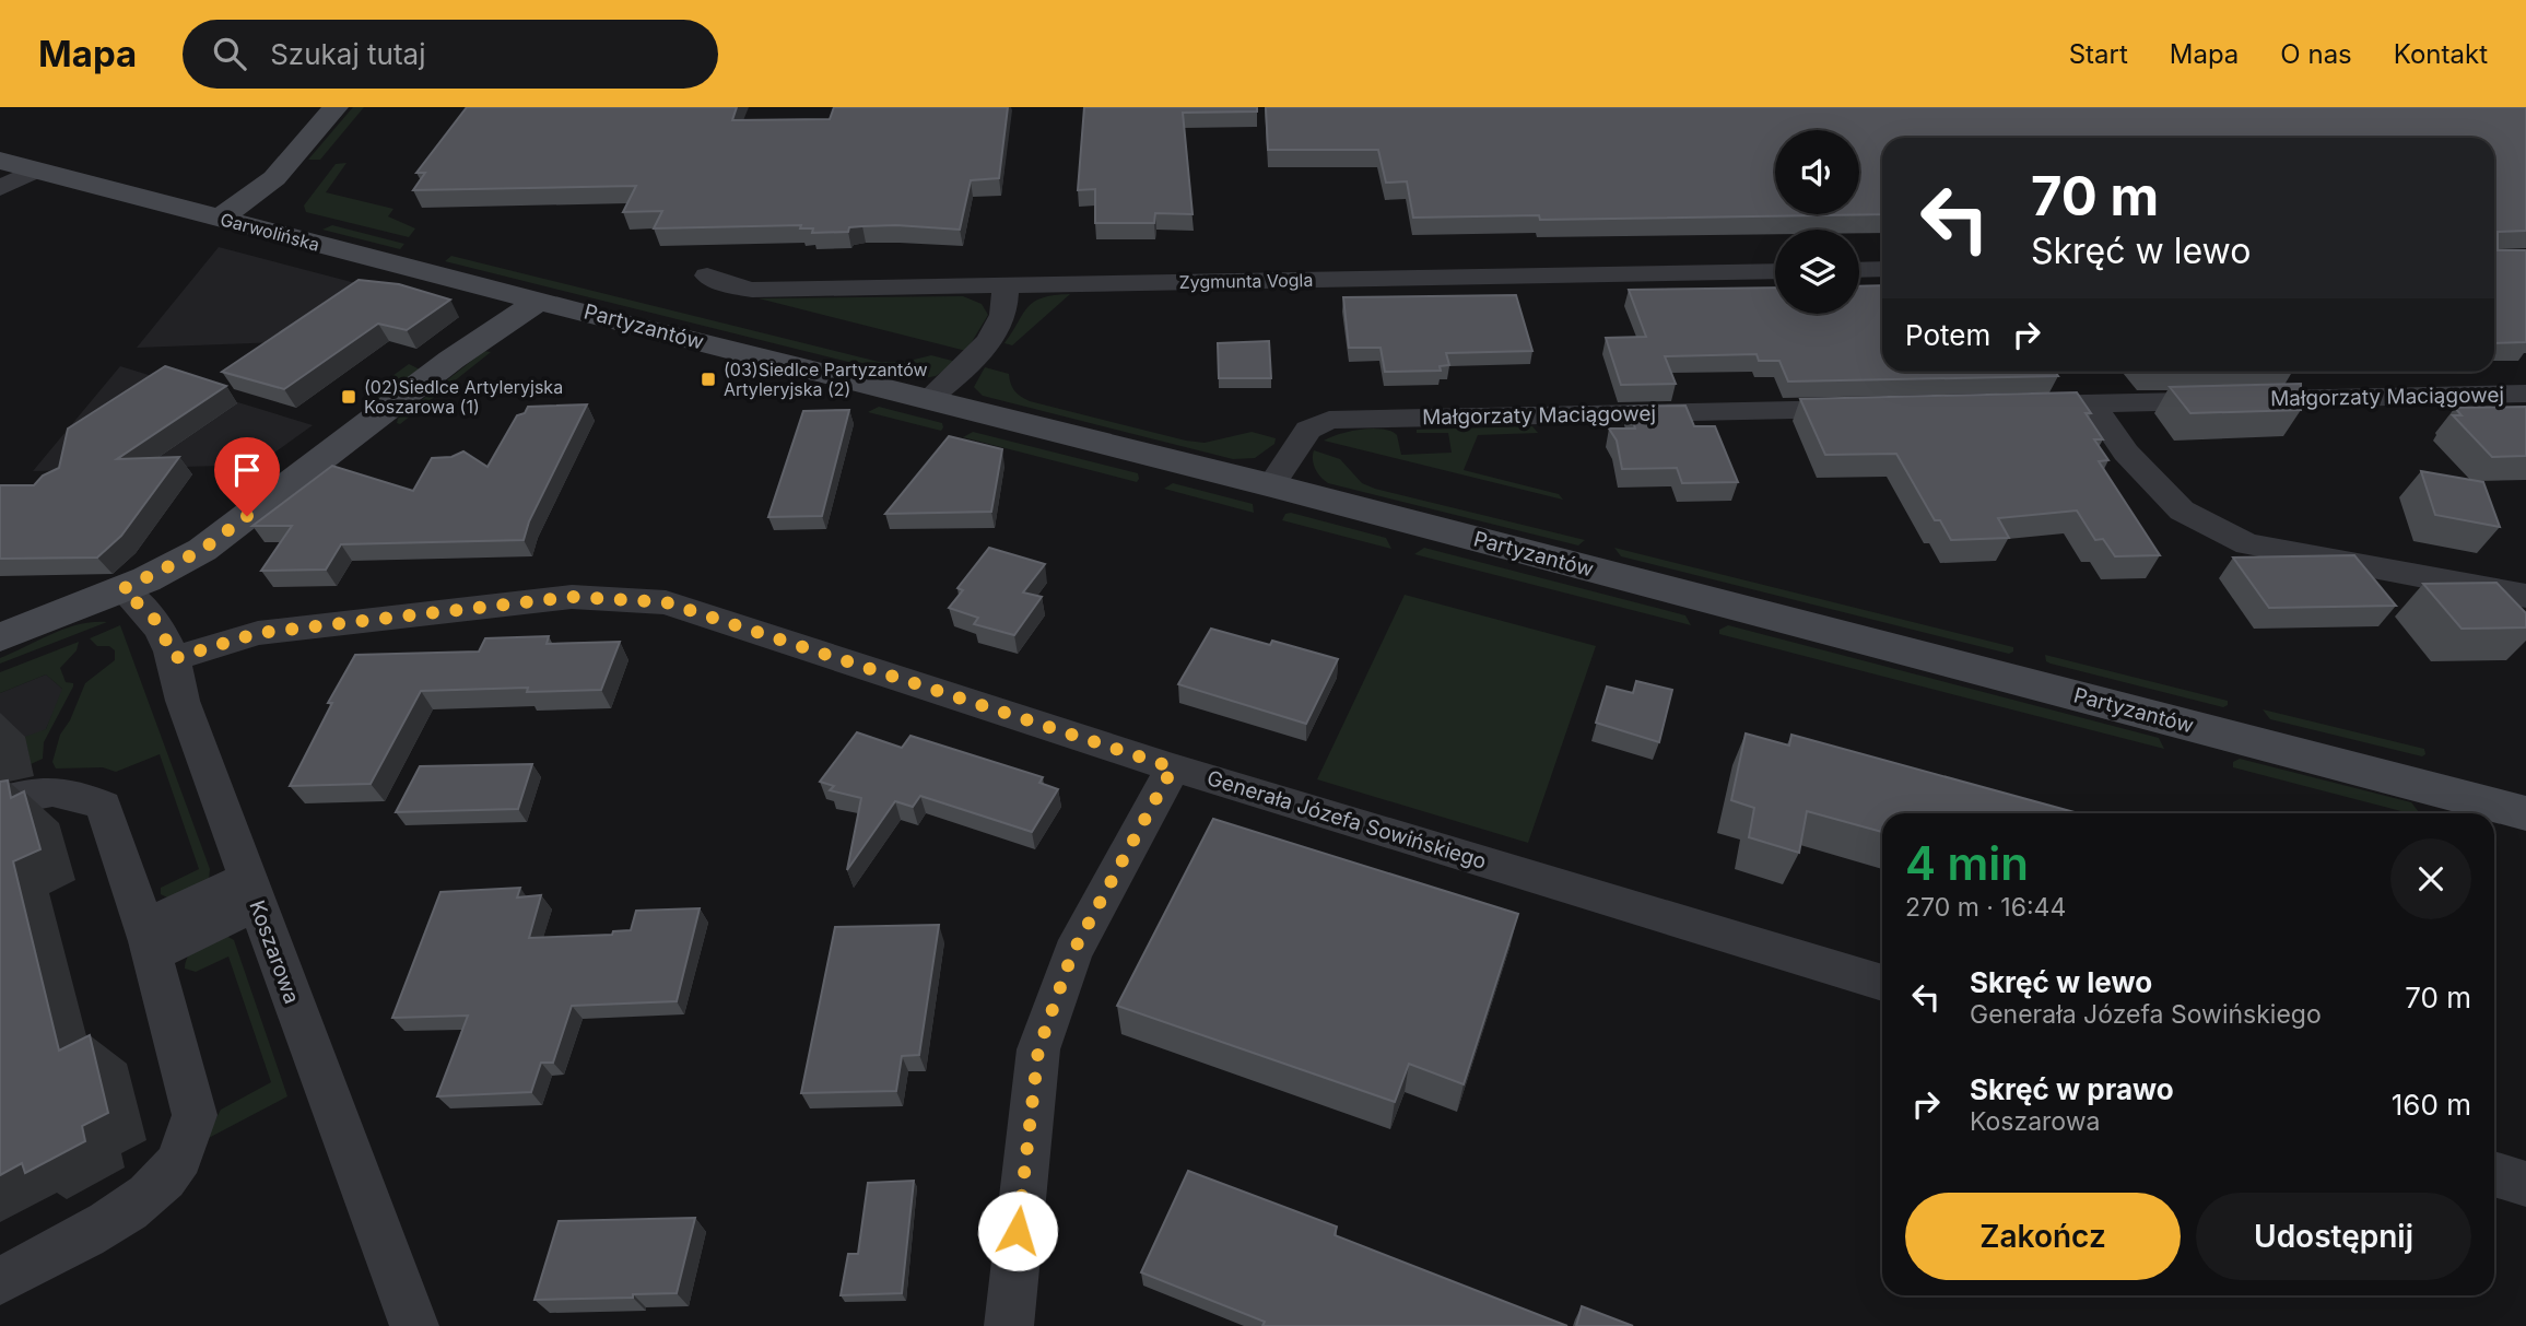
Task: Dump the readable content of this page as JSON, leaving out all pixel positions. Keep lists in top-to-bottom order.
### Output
{
  "streets": {
    "main road": ["Garwolińska", "Partyzantów"],
    "street": [
      "Zygmunta Vogla",
      "Małgorzaty Maciągowej",
      "Generała Józefa Sowińskiego",
      "Koszarowa"
    ]
  },
  "crossings": [
    ["Garwolińska", "Partyzantów"],
    ["Partyzantów", "Małgorzaty Maciągowej"],
    ["Generała Józefa Sowińskiego", "Koszarowa"]
  ],
  "places": {
    "transit": ["(03)Siedlce Partyzantów Artyleryjska (2)", "(02)Siedlce Artyleryjska Koszarowa (1)"]
  },
  "page": {
    "header": "Mapa",
    "search": "Szukaj tutaj",
    "nav": [
      "Start",
      "Mapa",
      "O nas",
      "Kontakt"
    ],
    "turn": ["70 m", "Skręć w lewo"],
    "then": "Potem",
    "heading": ["4 min", "270 m · 16:44"],
    "list": [
      {
        "name": "Skręć w lewo",
        "note": "Generała Józefa Sowińskiego",
        "value": "70 m"
      },
      {
        "name": "Skręć w prawo",
        "note": "Koszarowa",
        "value": "160 m"
      }
    ],
    "buttons": ["Zakończ", "Udostępnij"]
  }
}
